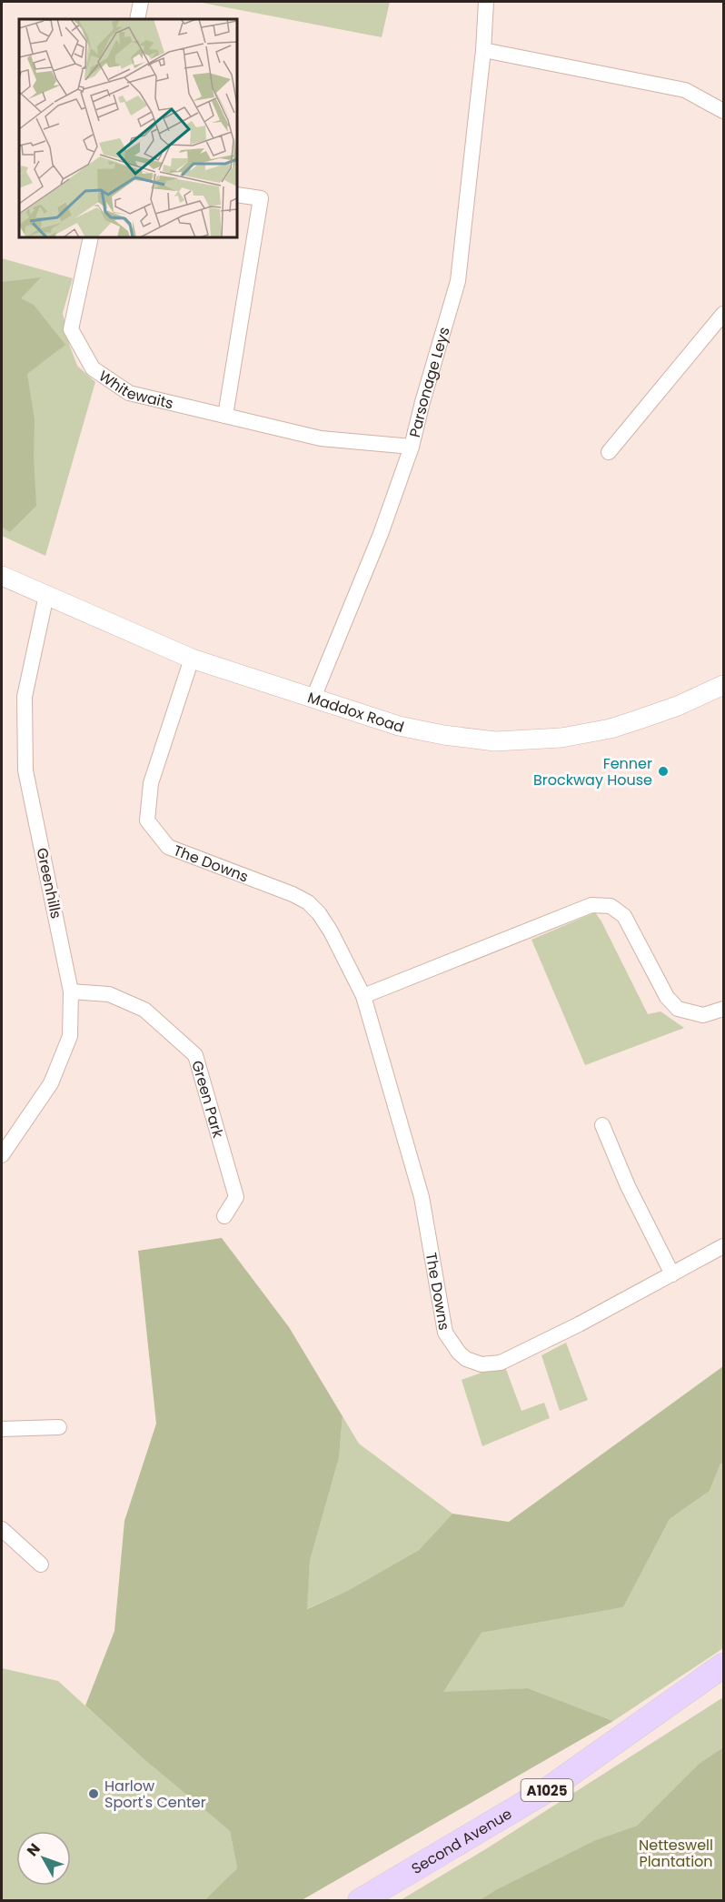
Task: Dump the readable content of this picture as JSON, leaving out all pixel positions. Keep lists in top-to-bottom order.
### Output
{
  "streets": {
    "main road": ["A1025", "Second Avenue"],
    "street": [
      "Parsonage Leys",
      "Whitewaits",
      "Maddox Road",
      "The Downs",
      "Greenhills",
      "Green Park"
    ]
  },
  "crossings": [
    ["Parsonage Leys", "Whitewaits"],
    ["Parsonage Leys", "Maddox Road"],
    ["Maddox Road", "The Downs"],
    ["Maddox Road", "Greenhills"],
    ["Greenhills", "Green Park"]
  ],
  "parks": ["Netteswell Plantation"],
  "places": ["Fenner Brockway House", "Harlow Sport's Center"],
  "north": "top left"
}
